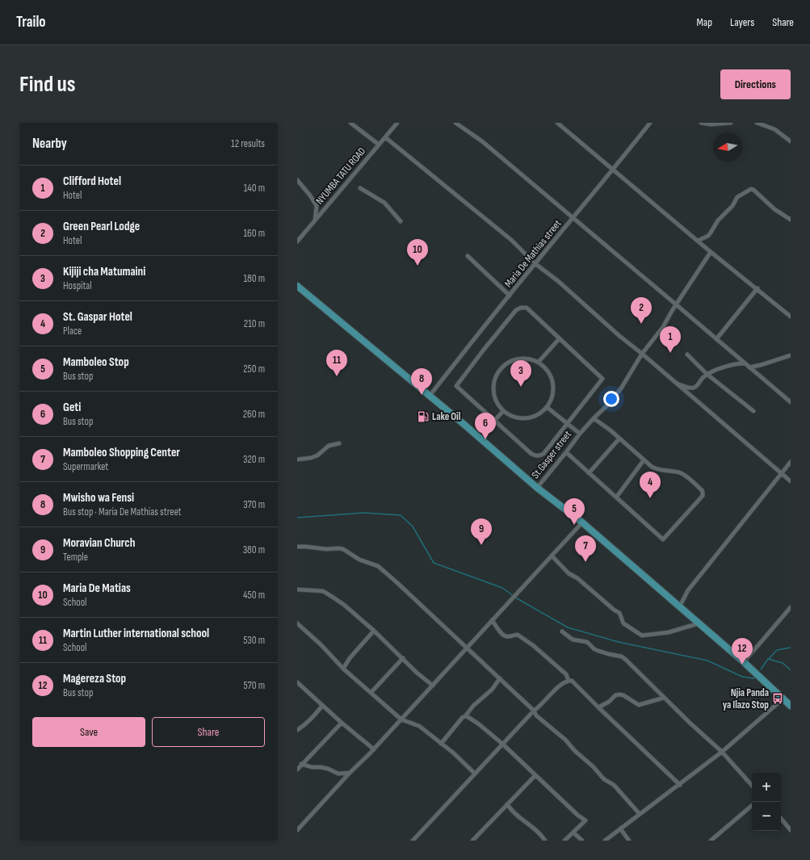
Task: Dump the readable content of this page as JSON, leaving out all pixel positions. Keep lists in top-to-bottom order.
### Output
{
  "streets": {
    "street": ["NYUMBA TATU ROAD", "Maria De Mathias street", "St.Gasper street"]
  },
  "places": {
    "fuel station": ["Lake Oil"],
    "bus stop": ["Njia Panda ya Ilazo Stop"]
  },
  "north": "left",
  "page": {
    "header": "Trailo",
    "nav": ["Map", "Layers", "Share"],
    "buttons": [
      "Directions",
      ["Save", "Share"]
    ],
    "title": "Find us",
    "heading": ["Nearby", "12 results"],
    "list": [
      {
        "mark": "1",
        "name": "Clifford Hotel",
        "note": "Hotel",
        "value": "140 m"
      },
      {
        "mark": "2",
        "name": "Green Pearl Lodge",
        "note": "Hotel",
        "value": "160 m"
      },
      {
        "mark": "3",
        "name": "Kijiji cha Matumaini",
        "note": "Hospital",
        "value": "180 m"
      },
      {
        "mark": "4",
        "name": "St. Gaspar Hotel",
        "note": "Place",
        "value": "210 m"
      },
      {
        "mark": "5",
        "name": "Mamboleo Stop",
        "note": "Bus stop",
        "value": "250 m"
      },
      {
        "mark": "6",
        "name": "Geti",
        "note": "Bus stop",
        "value": "260 m"
      },
      {
        "mark": "7",
        "name": "Mamboleo Shopping Center",
        "note": "Supermarket",
        "value": "320 m"
      },
      {
        "mark": "8",
        "name": "Mwisho wa Fensi",
        "note": "Bus stop · Maria De Mathias street",
        "value": "370 m"
      },
      {
        "mark": "9",
        "name": "Moravian Church",
        "note": "Temple",
        "value": "380 m"
      },
      {
        "mark": "10",
        "name": "Maria De Matias",
        "note": "School",
        "value": "450 m"
      },
      {
        "mark": "11",
        "name": "Martin Luther international school",
        "note": "School",
        "value": "530 m"
      },
      {
        "mark": "12",
        "name": "Magereza Stop",
        "note": "Bus stop",
        "value": "570 m"
      }
    ],
    "pins": [
      "10",
      "2",
      "1",
      "11",
      "3",
      "8",
      "6",
      "4",
      "5",
      "9",
      "7",
      "12"
    ],
    "map_buttons": ["+", "−"]
  }
}
